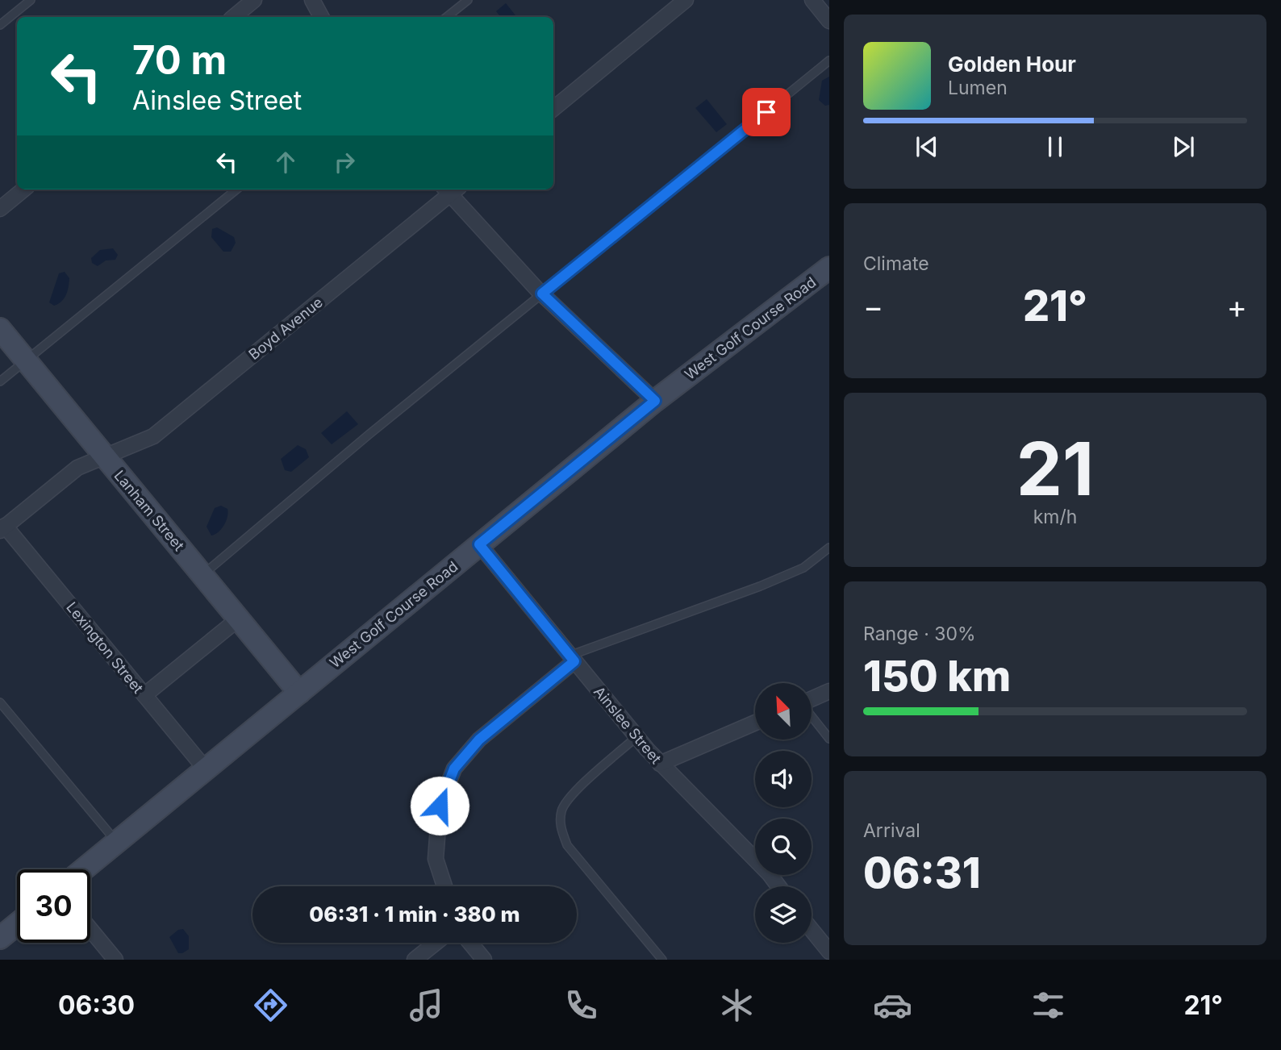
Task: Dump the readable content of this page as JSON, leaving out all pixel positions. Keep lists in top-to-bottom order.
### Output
{
  "streets": {
    "main road": ["West Golf Course Road", "Lanham Street"],
    "street": ["Boyd Avenue", "Lexington Street", "Ainslee Street"]
  },
  "crossings": [
    ["Boyd Avenue", "Lanham Street"],
    ["Boyd Avenue", "Lexington Street"],
    ["West Golf Course Road", "Lanham Street"],
    ["West Golf Course Road", "Lexington Street"],
    ["West Golf Course Road", "Ainslee Street"]
  ],
  "north": "top left",
  "page": {
    "turn": ["70 m", "Ainslee Street"],
    "song": ["Golden Hour", "Lumen"],
    "tile": [
      "Climate",
      ["21", "km/h"],
      ["Range · 30%", "150 km"],
      ["Arrival", "06:31"]
    ],
    "heat": ["−", "21°", "+"],
    "limit": "30",
    "trip": "06:31 · 1 min · 380 m",
    "tabs": ["06:30", "21°"]
  }
}
